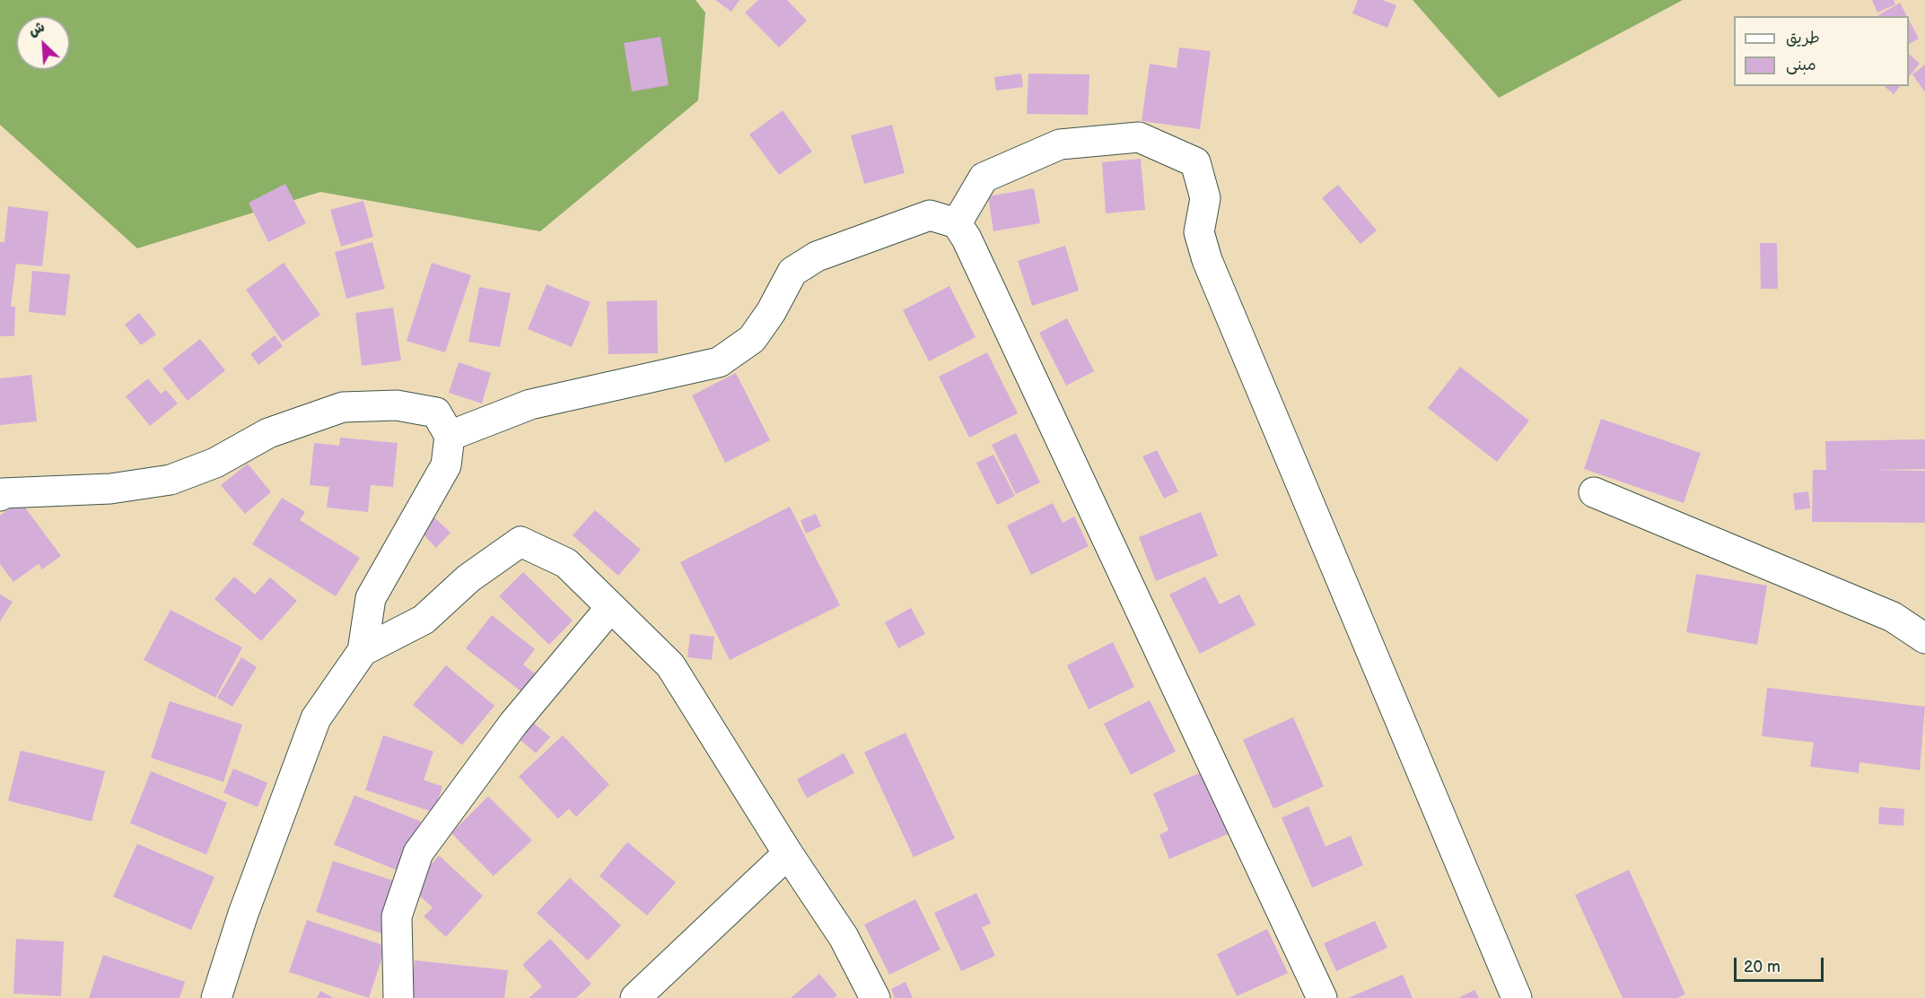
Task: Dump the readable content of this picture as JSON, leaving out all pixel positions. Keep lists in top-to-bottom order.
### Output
{
  "legend": ["طريق", "مبنى"],
  "scale_bar": "20 m",
  "north": "top left"
}
